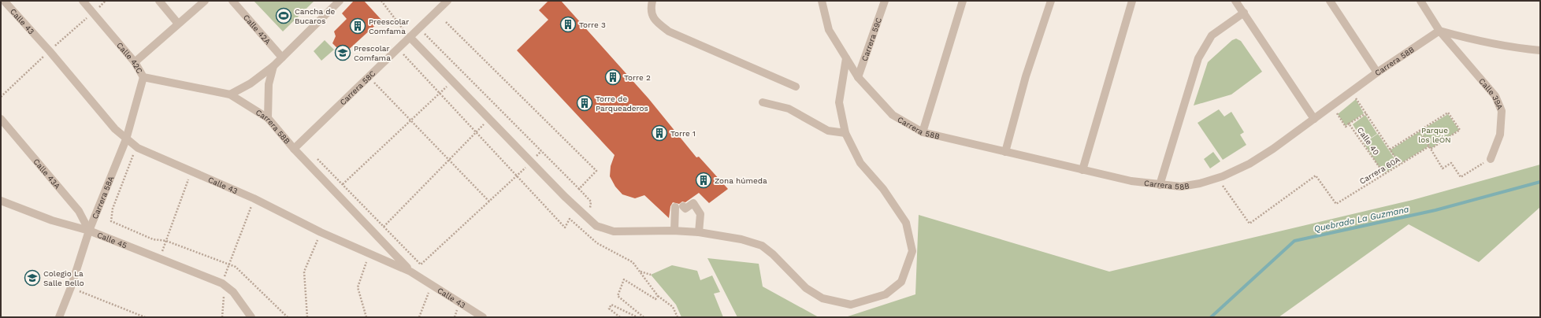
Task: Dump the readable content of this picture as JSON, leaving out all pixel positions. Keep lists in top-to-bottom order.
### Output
{
  "streets": {
    "street": [
      "Calle 43",
      "Calle 42A",
      "Carrera 59C",
      "Calle 42C",
      "Carrera 58B",
      "Carrera 58C",
      "Calle 39A",
      "Calle 43A",
      "Carrera 58A",
      "Calle 45"
    ],
    "path": ["Calle 40", "Carrera 60A"]
  },
  "crossings": [
    ["Calle 43", "Carrera 58B"],
    ["Calle 43", "Carrera 58A"],
    ["Carrera 59C", "Carrera 58B"],
    ["Calle 42C", "Carrera 58B"],
    ["Calle 42C", "Carrera 58A"],
    ["Carrera 58B", "Carrera 58C"],
    ["Carrera 58B", "Calle 39A"],
    ["Carrera 58B", "Calle 40"],
    ["Carrera 58B", "Carrera 60A"],
    ["Calle 40", "Carrera 60A"],
    ["Calle 43A", "Carrera 58A"],
    ["Calle 43A", "Calle 45"],
    ["Carrera 58A", "Calle 45"]
  ],
  "water": ["Quebrada La Guzmana"],
  "parks": ["Parque los leÓN"],
  "places": {
    "sports": ["Cancha de Bucaros"],
    "building": [
      "Torre 3",
      "Preescolar Comfama",
      "Torre 2",
      "Torre de Parqueaderos",
      "Torre 1",
      "Zona húmeda"
    ],
    "school or university": ["Prescolar Comfama", "Colegio La Salle Bello"]
  }
}
